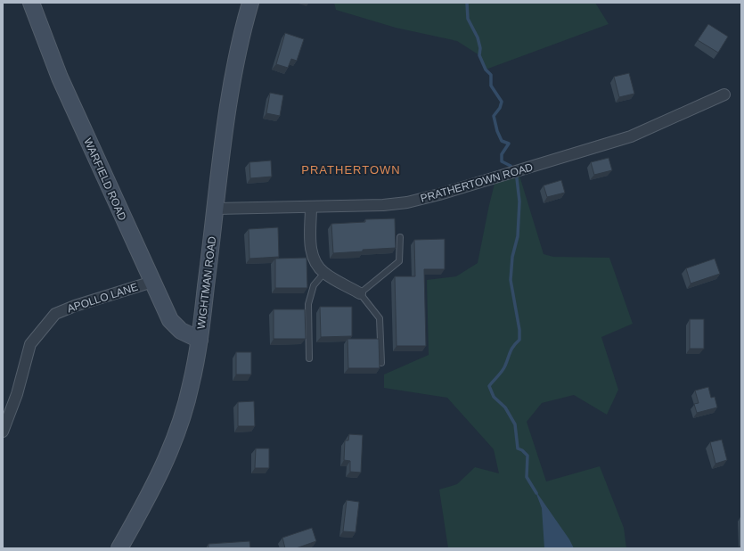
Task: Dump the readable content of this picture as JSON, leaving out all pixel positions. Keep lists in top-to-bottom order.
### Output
{
  "streets": {
    "main road": ["WARFIELD ROAD", "WIGHTMAN ROAD"],
    "street": ["PRATHERTOWN ROAD", "APOLLO LANE"]
  },
  "crossings": [
    ["WARFIELD ROAD", "WIGHTMAN ROAD"],
    ["WARFIELD ROAD", "APOLLO LANE"],
    ["PRATHERTOWN ROAD", "WIGHTMAN ROAD"]
  ],
  "districts": ["PRATHERTOWN"]
}
